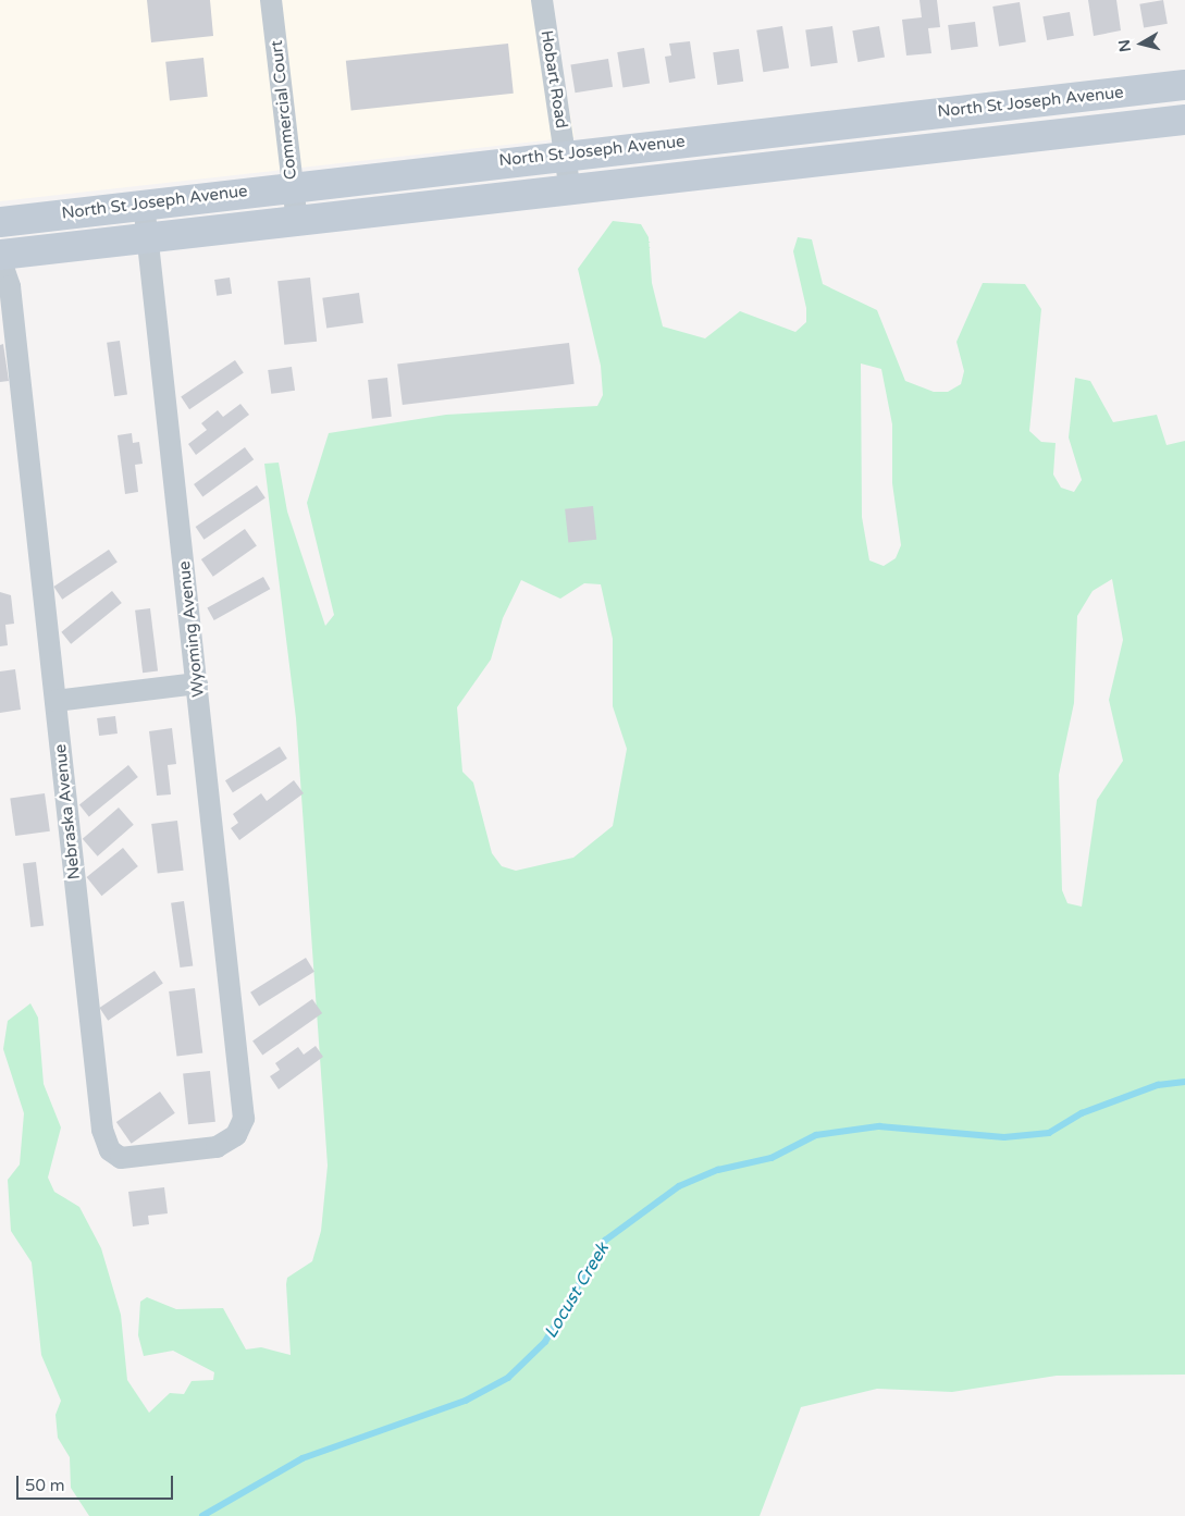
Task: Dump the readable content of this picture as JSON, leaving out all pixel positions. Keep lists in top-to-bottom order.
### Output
{
  "streets": {
    "main road": ["North St Joseph Avenue"],
    "street": [
      "Hobart Road",
      "Commercial Court",
      "Wyoming Avenue",
      "Nebraska Avenue"
    ]
  },
  "crossings": [
    ["Hobart Road", "North St Joseph Avenue"],
    ["North St Joseph Avenue", "Commercial Court"],
    ["North St Joseph Avenue", "Wyoming Avenue"],
    ["North St Joseph Avenue", "Nebraska Avenue"],
    ["Wyoming Avenue", "Nebraska Avenue"]
  ],
  "water": ["Locust Creek"],
  "scale_bar": "50 m",
  "north": "left"
}
